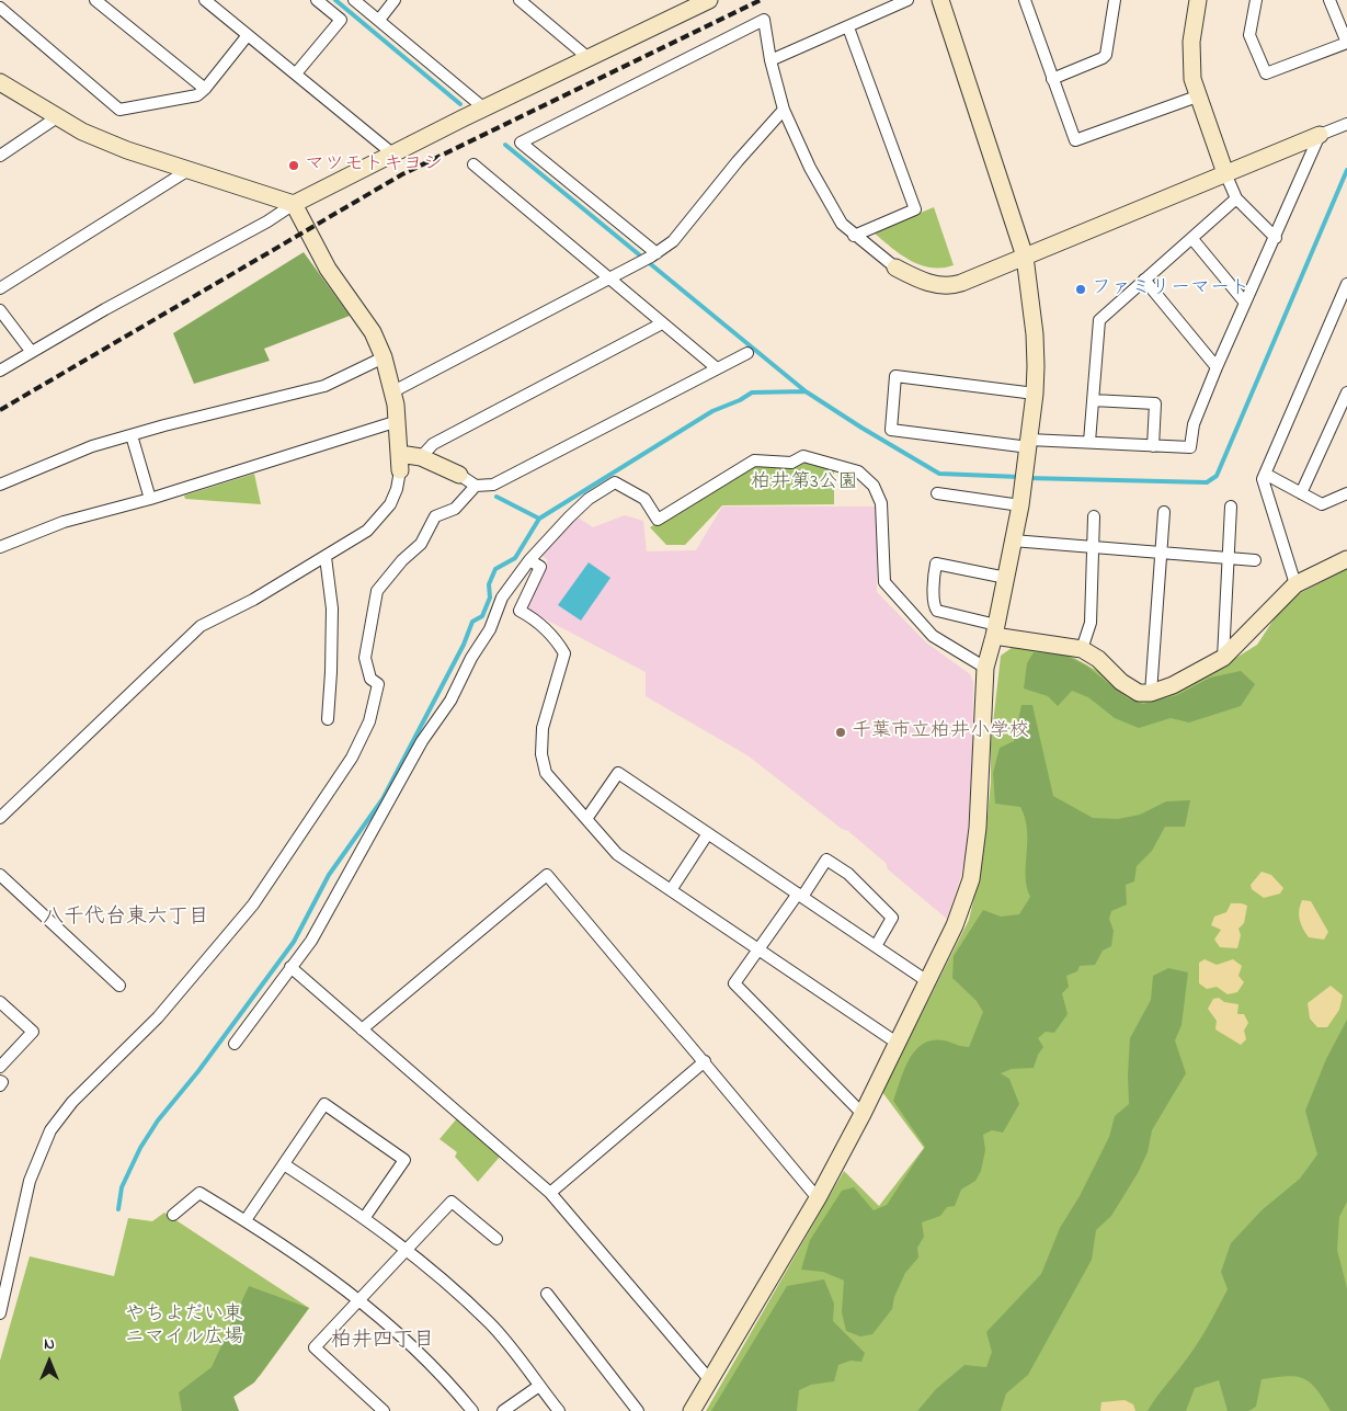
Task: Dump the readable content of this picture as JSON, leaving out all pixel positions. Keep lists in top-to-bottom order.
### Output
{
  "districts": ["八千代台東六丁目", "柏井四丁目"],
  "parks": ["柏井第3公園", "やちよだい東 ニマイル広場"],
  "places": ["マツモトキヨシ", "ファミリーマート", "千葉市立柏井小学校"],
  "north": "top"
}
